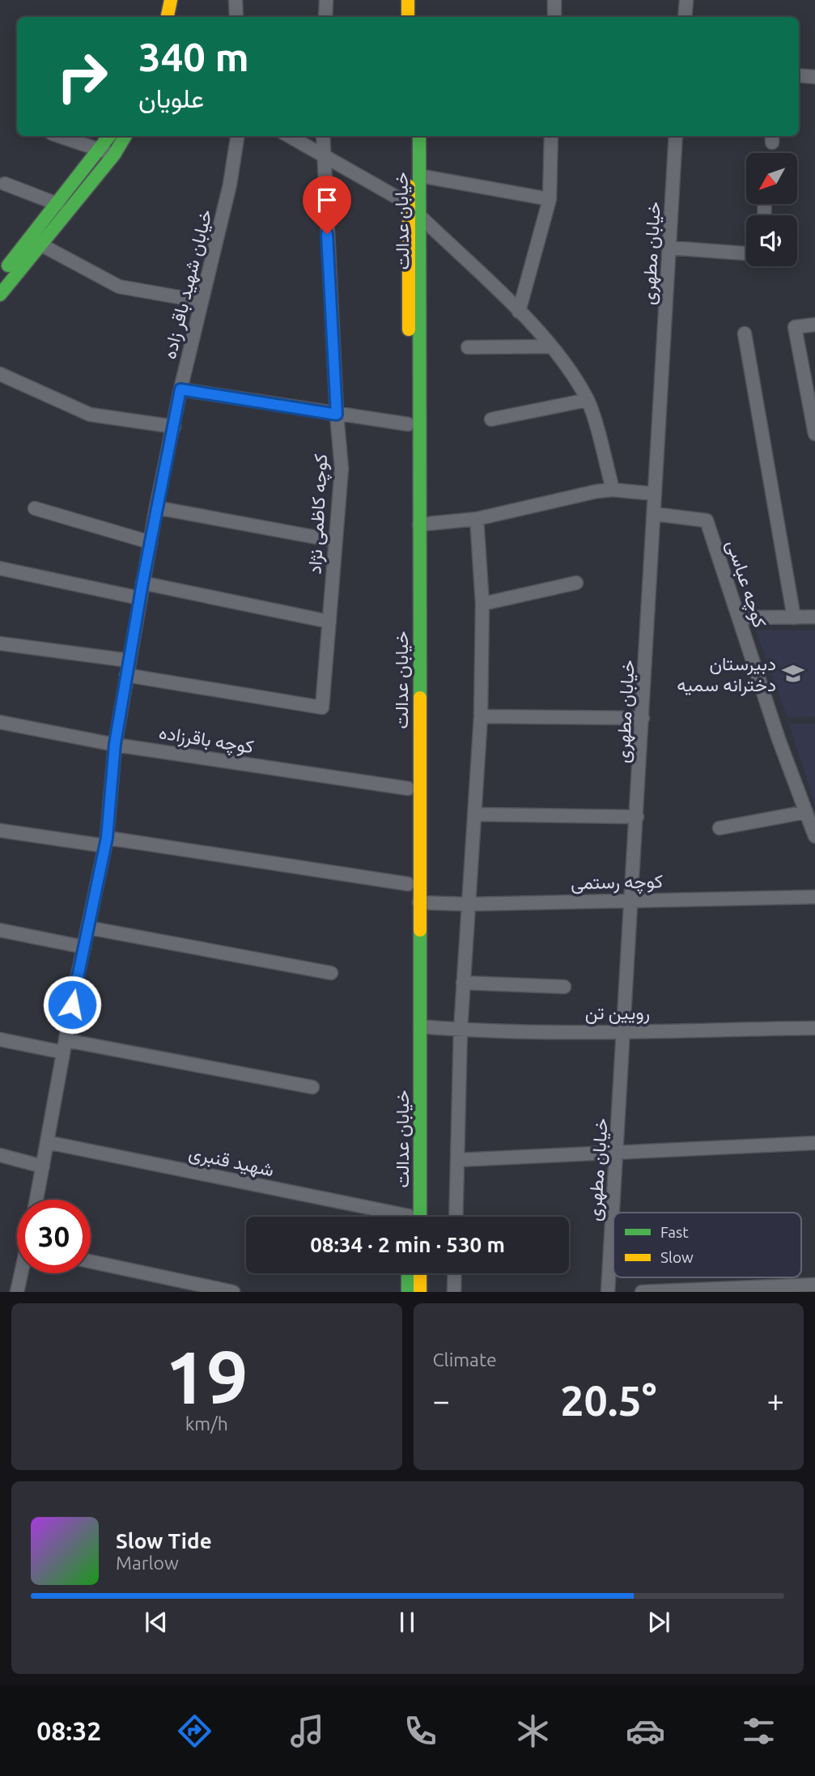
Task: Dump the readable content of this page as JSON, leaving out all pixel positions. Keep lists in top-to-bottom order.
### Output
{
  "streets": {
    "main road": ["خیابان عدالت"],
    "street": [
      "خیابان مطهری",
      "خیابان شهید باقر زاده",
      "کوچه کاظمی نژاد",
      "کوچه عباسی",
      "کوچه باقرزاده",
      "کوچه رستمی",
      "رویین تن",
      "شهید قنبری"
    ]
  },
  "crossings": [
    ["خیابان عدالت", "کوچه باقرزاده"],
    ["خیابان عدالت", "کوچه رستمی"],
    ["خیابان عدالت", "رویین تن"],
    ["خیابان مطهری", "کوچه عباسی"],
    ["خیابان مطهری", "کوچه رستمی"],
    ["خیابان مطهری", "رویین تن"],
    ["خیابان شهید باقر زاده", "کوچه کاظمی نژاد"],
    ["خیابان شهید باقر زاده", "کوچه باقرزاده"],
    ["خیابان شهید باقر زاده", "شهید قنبری"]
  ],
  "places": {
    "school or university": ["دبیرستان دخترانه سمیه"]
  },
  "legend": ["Fast", "Slow"],
  "north": "bottom left",
  "page": {
    "turn": ["340 m", "علویان"],
    "limit": "30",
    "trip": "08:34 · 2 min · 530 m",
    "tile": [
      ["19", "km/h"],
      "Climate"
    ],
    "heat": ["−", "20.5°", "+"],
    "song": ["Slow Tide", "Marlow"],
    "tabs": "08:32"
  }
}
